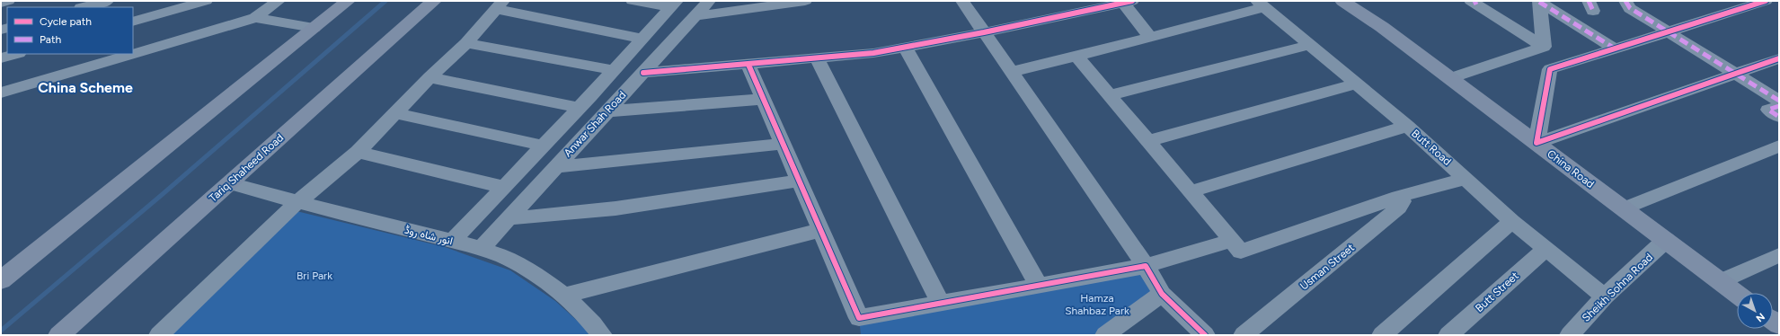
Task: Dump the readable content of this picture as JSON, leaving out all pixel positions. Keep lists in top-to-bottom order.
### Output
{
  "streets": {
    "main road": ["Tariq Shaheed Road", "China Road"],
    "street": [
      "Anwar Shah Road",
      "Butt Road",
      "انور شاہ روڈ",
      "Usman Street",
      "Sheikh Sohna Road",
      "Butt Street"
    ]
  },
  "crossings": [
    ["Anwar Shah Road", "انور شاہ روڈ"],
    ["Butt Road", "Sheikh Sohna Road"],
    ["Butt Road", "Butt Street"],
    ["Tariq Shaheed Road", "انور شاہ روڈ"],
    ["China Road", "Sheikh Sohna Road"]
  ],
  "districts": ["China Scheme"],
  "parks": ["Bri Park", "Hamza Shahbaz Park"],
  "legend": ["Cycle path", "Path"],
  "north": "bottom right"
}
